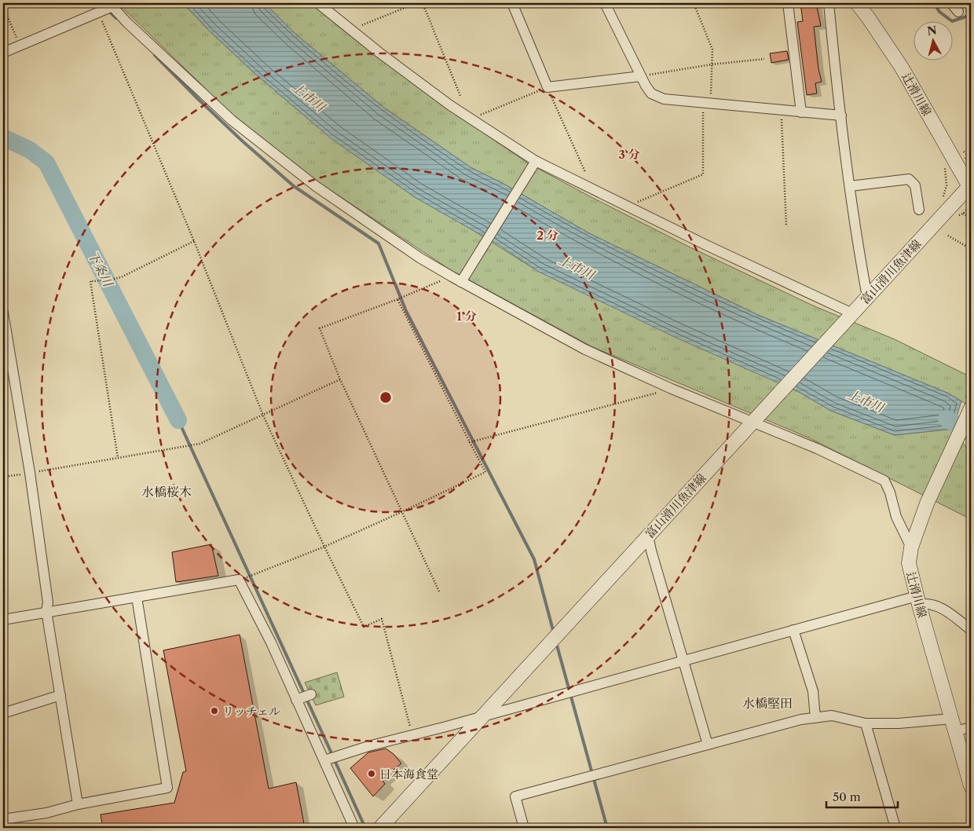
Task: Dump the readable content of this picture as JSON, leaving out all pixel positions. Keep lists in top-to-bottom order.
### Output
{
  "streets": {
    "main road": ["辻滑川線", "富山滑川魚津線"]
  },
  "crossings": [
    ["辻滑川線", "富山滑川魚津線"]
  ],
  "districts": ["水橋桜木", "水橋堅田"],
  "water": ["上市川", "下条川"],
  "places": ["リッチェル", "日本海食堂"],
  "scale_bar": "50 m",
  "north": "top",
  "rings": ["3 分", "2 分", "1 分"]
}
